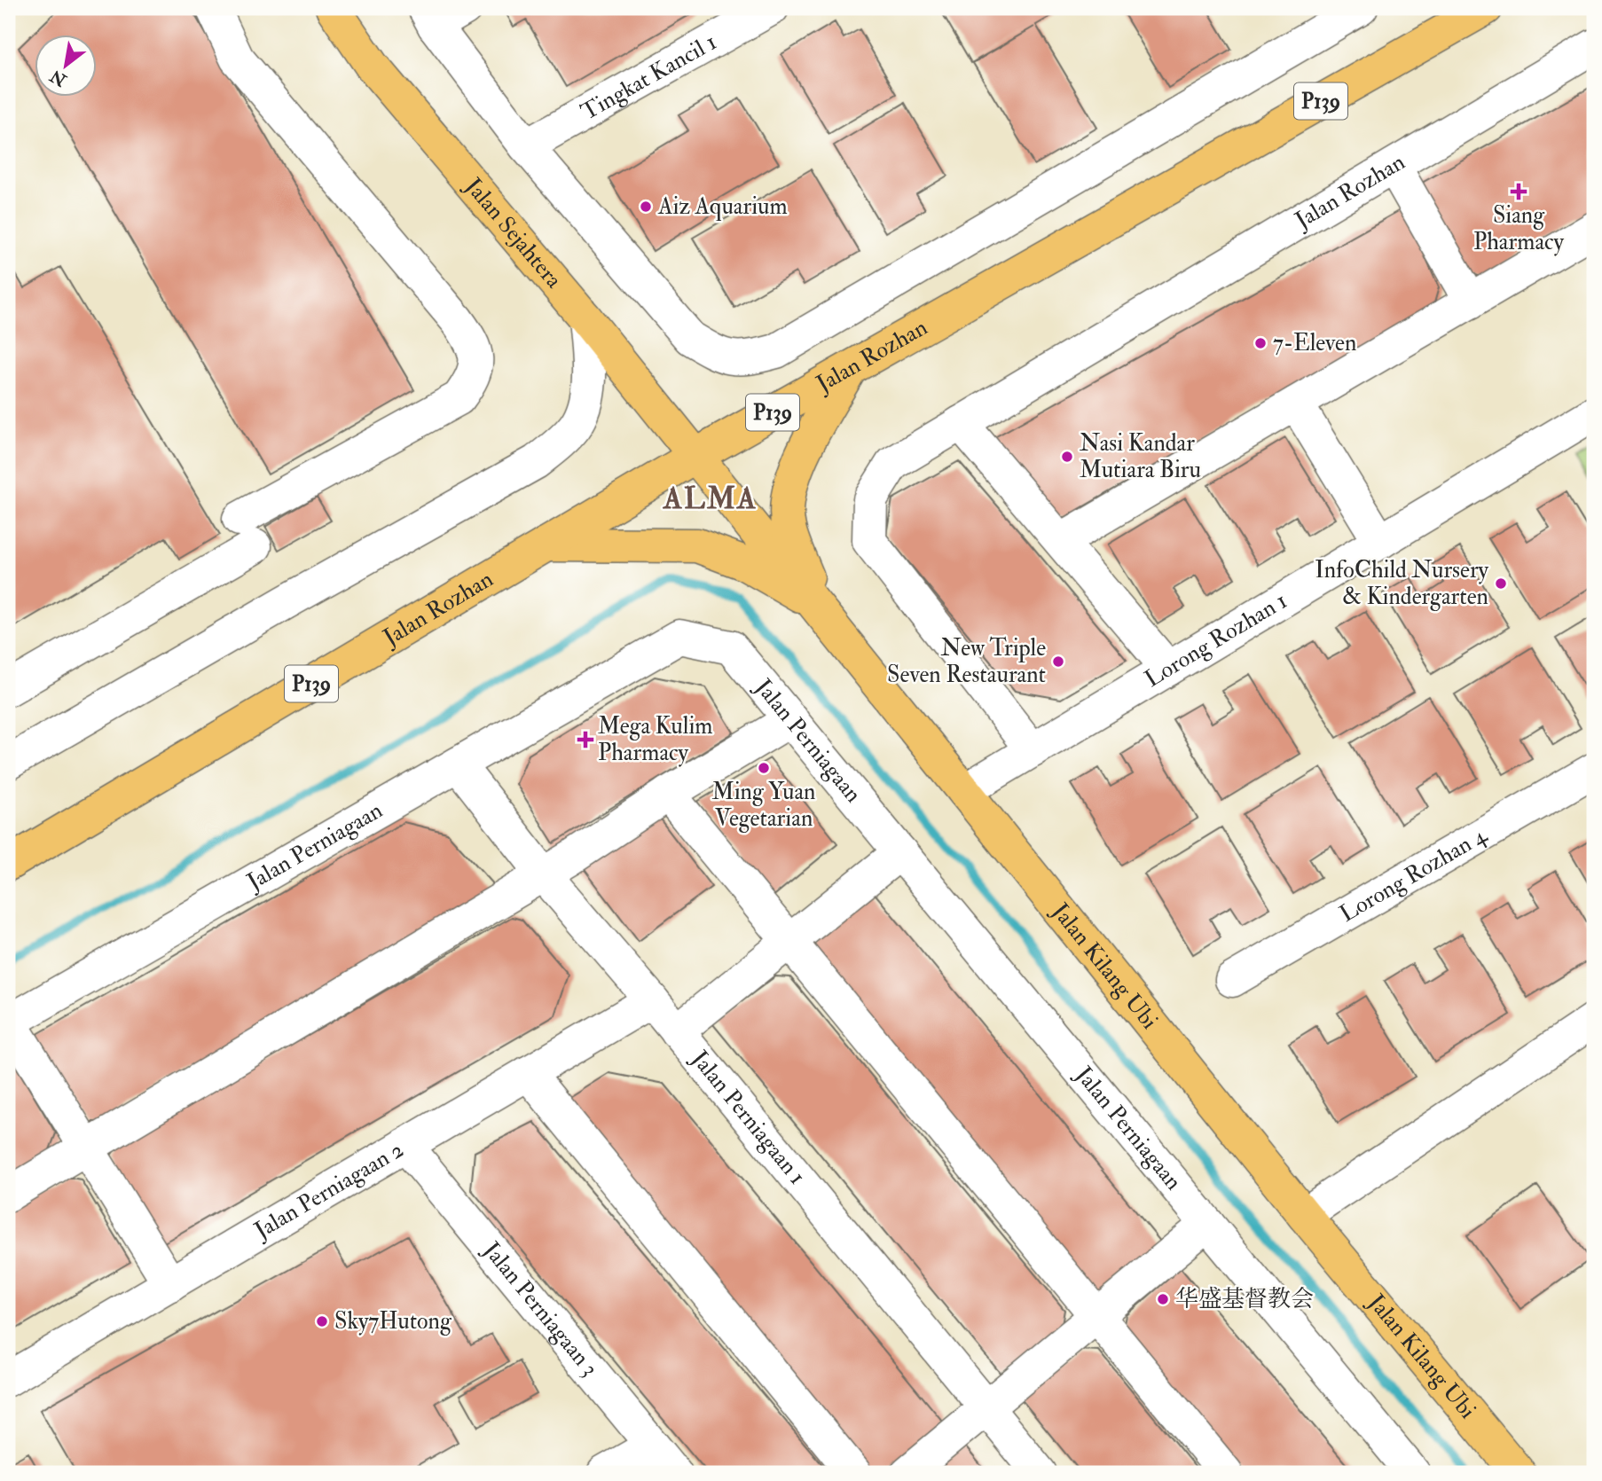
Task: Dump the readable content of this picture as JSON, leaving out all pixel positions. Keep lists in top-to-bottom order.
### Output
{
  "streets": {
    "main road": [
      "P139",
      "Jalan Rozhan",
      "Jalan Sejahtera",
      "Jalan Kilang Ubi"
    ],
    "street": [
      "Tingkat Kancil 1",
      "Lorong Rozhan 1",
      "Jalan Perniagaan",
      "Lorong Rozhan 4",
      "Jalan Perniagaan 1",
      "Jalan Perniagaan 2",
      "Jalan Perniagaan 3"
    ]
  },
  "crossings": [
    ["Jalan Rozhan", "Jalan Sejahtera"],
    ["Jalan Rozhan", "Lorong Rozhan 1"],
    ["Jalan Rozhan", "Jalan Kilang Ubi"],
    ["Jalan Sejahtera", "Jalan Kilang Ubi"],
    ["Lorong Rozhan 1", "Jalan Kilang Ubi"],
    ["Jalan Perniagaan", "Jalan Perniagaan 1"],
    ["Jalan Perniagaan 1", "Jalan Perniagaan 2"],
    ["Jalan Perniagaan 2", "Jalan Perniagaan 3"]
  ],
  "districts": ["ALMA"],
  "places": {
    "health": ["Siang Pharmacy", "Mega Kulim Pharmacy"],
    "other": [
      "Aiz Aquarium",
      "7-Eleven",
      "Nasi Kandar Mutiara Biru",
      "InfoChild Nursery & Kindergarten",
      "New Triple Seven Restaurant",
      "Ming Yuan Vegetarian",
      "华盛基督教会",
      "Sky7Hutong"
    ]
  },
  "north": "bottom left"
}
